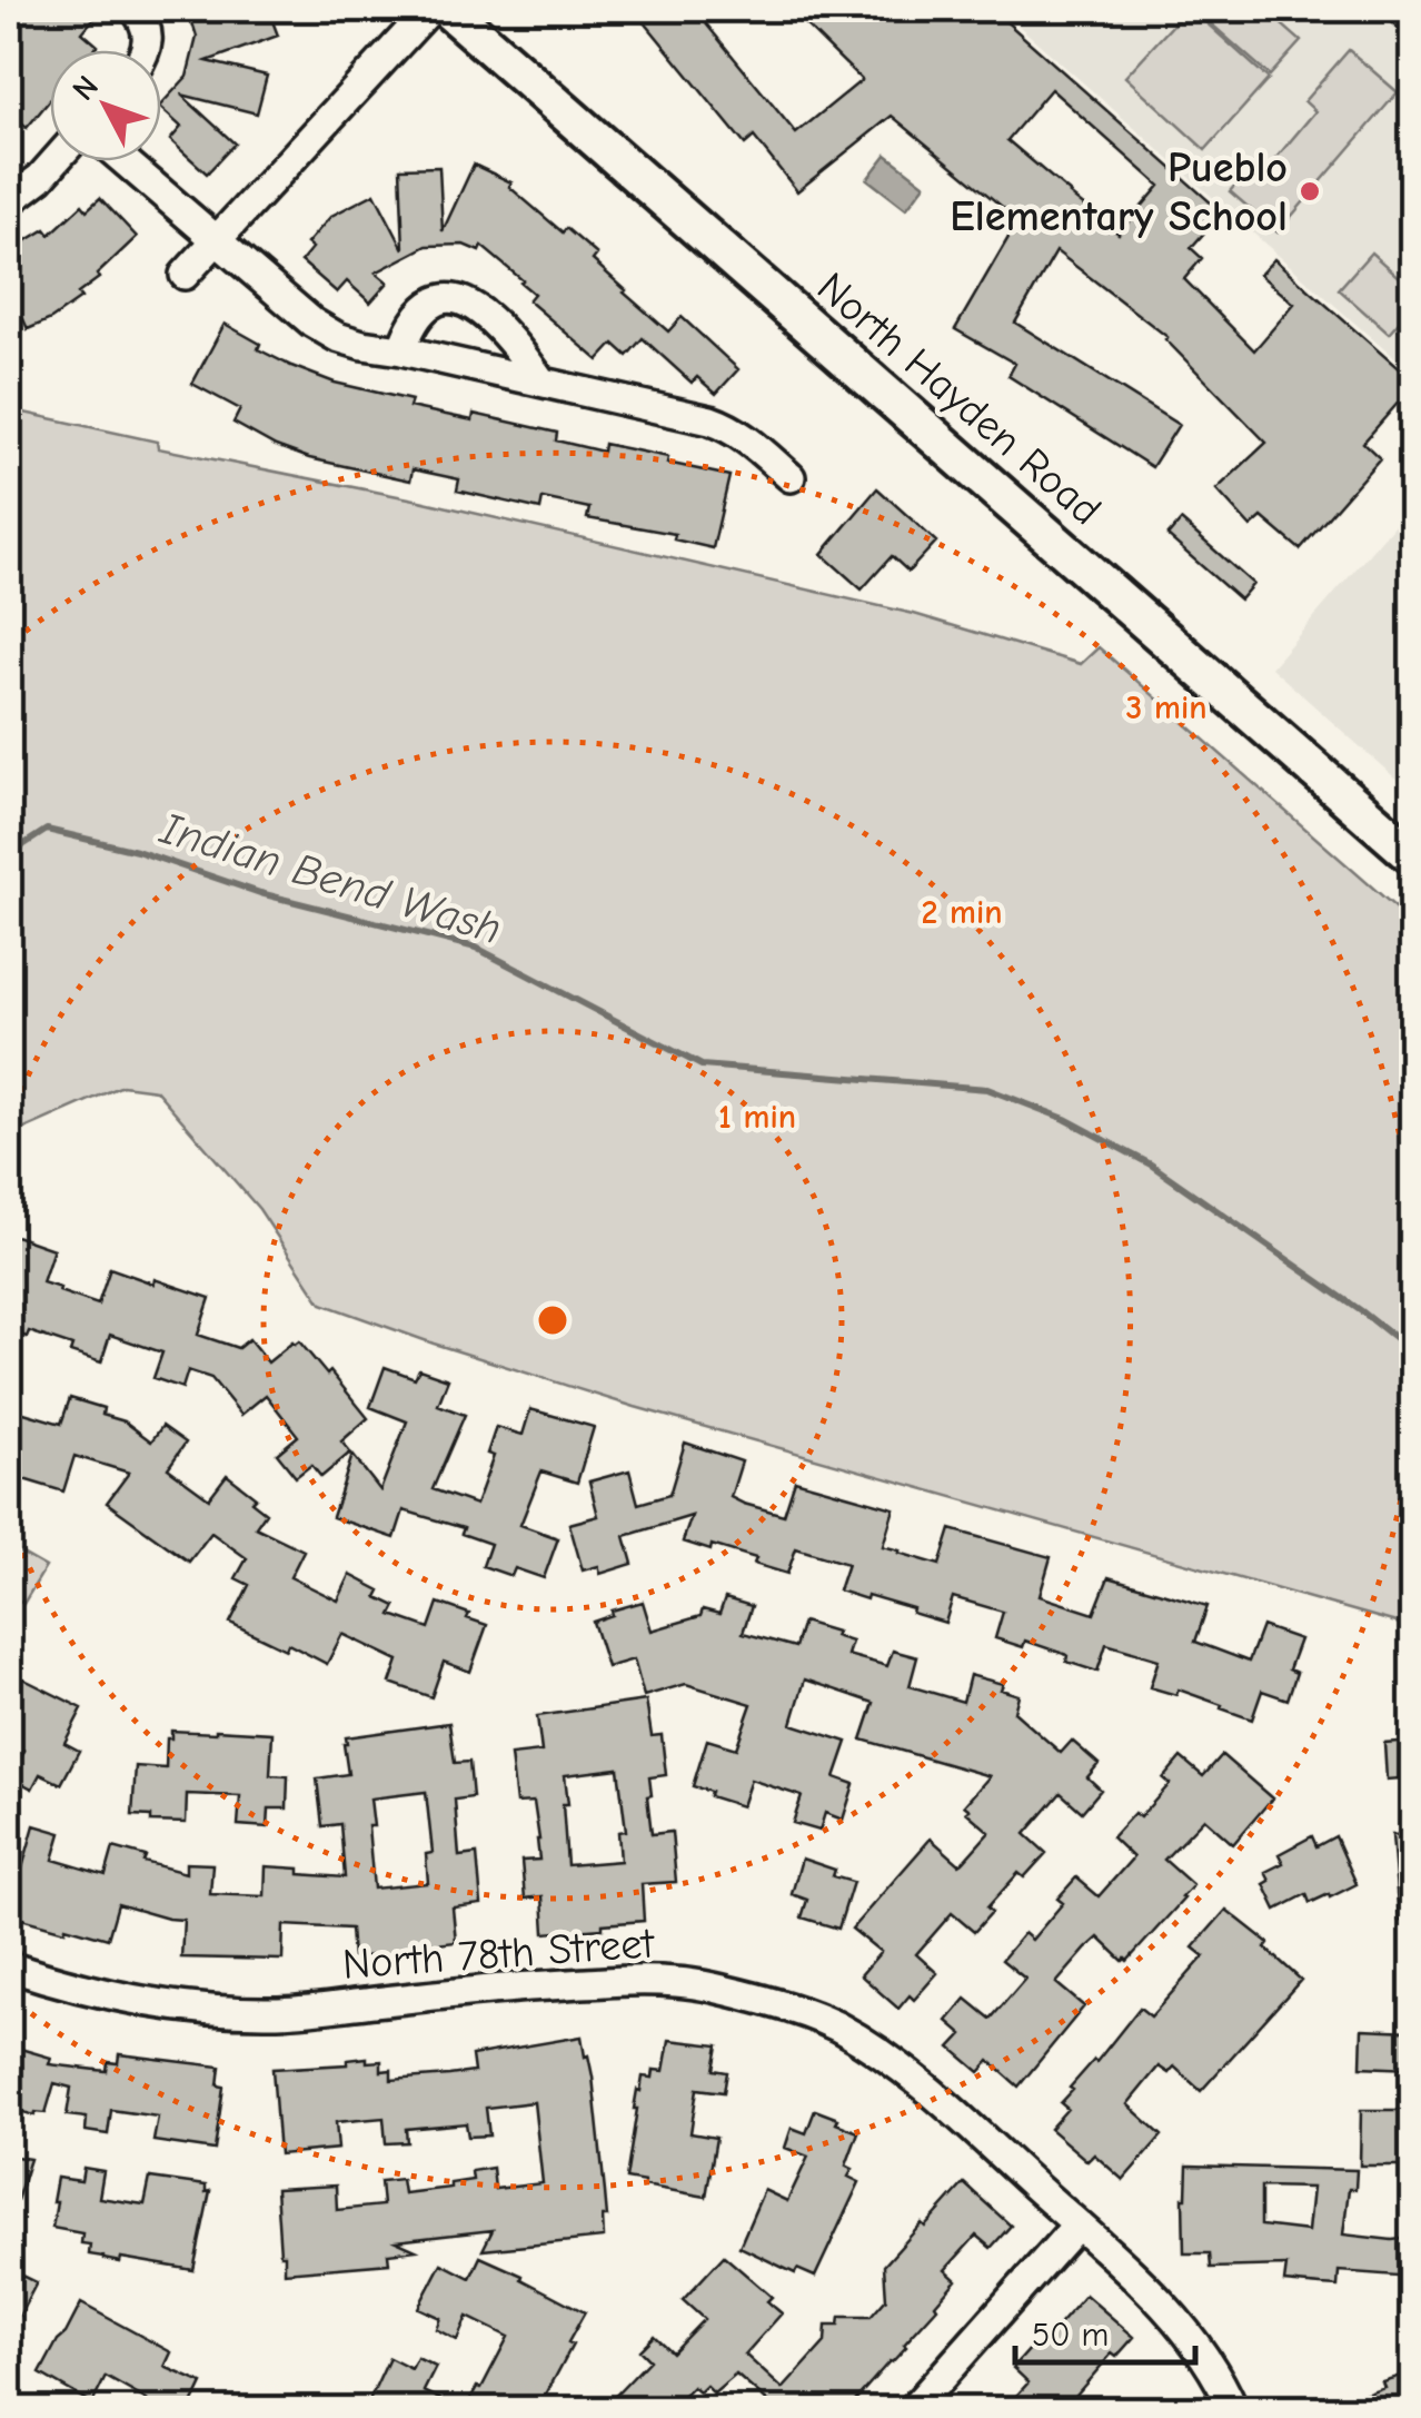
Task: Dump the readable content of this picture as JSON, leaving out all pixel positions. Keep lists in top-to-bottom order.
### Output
{
  "streets": {
    "main road": ["North Hayden Road"],
    "street": ["North 78th Street"]
  },
  "water": ["Indian Bend Wash"],
  "places": ["Pueblo Elementary School"],
  "scale_bar": "50 m",
  "north": "top left",
  "rings": ["3 min", "2 min", "1 min"]
}
